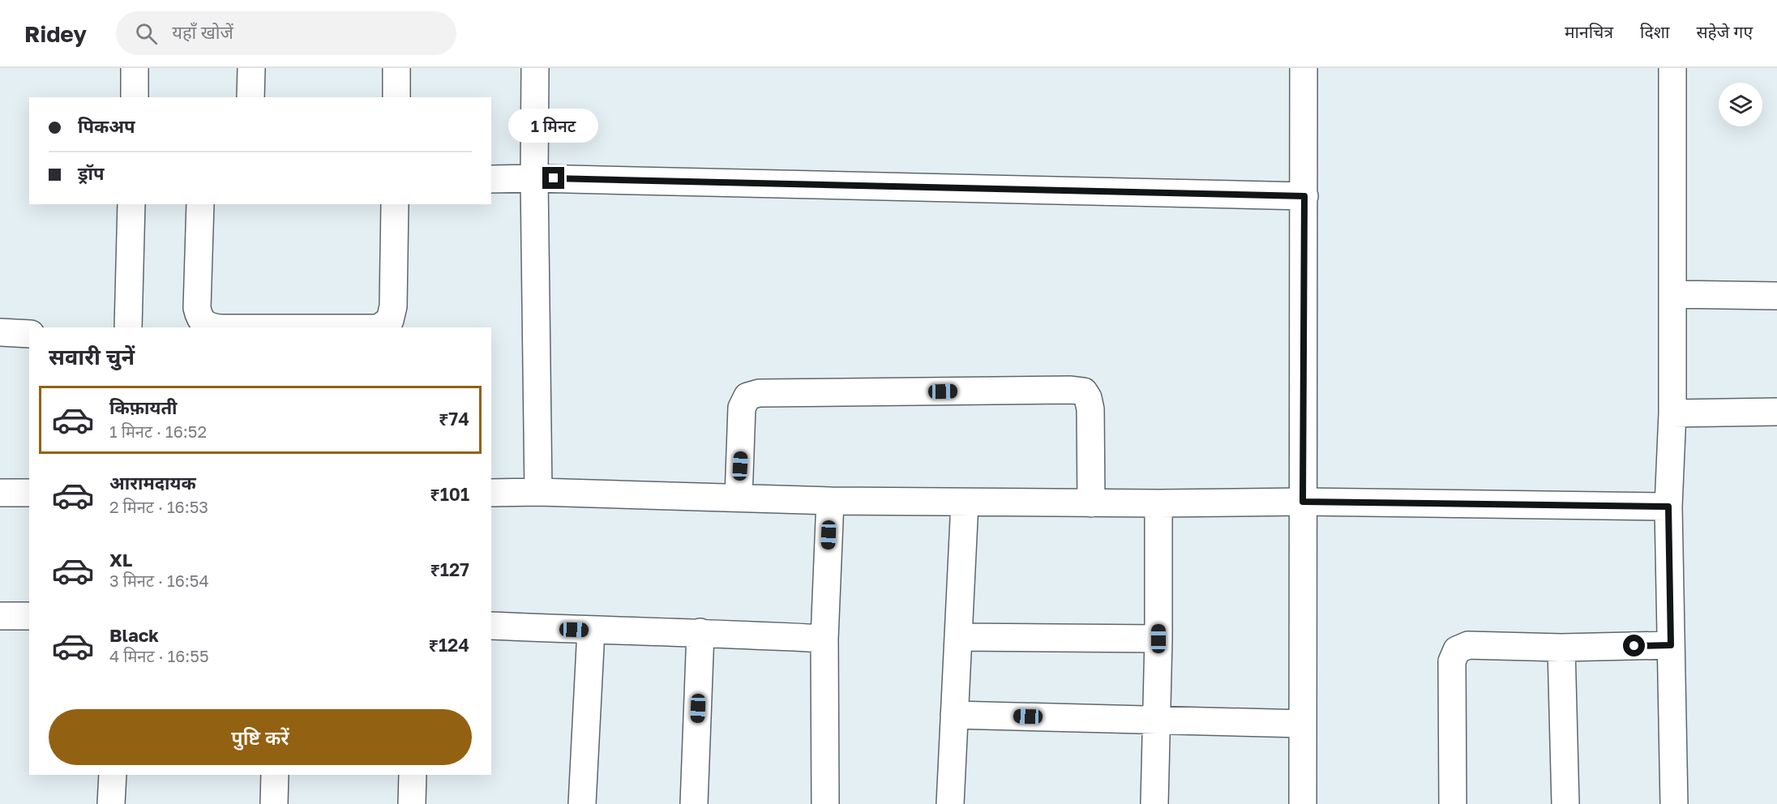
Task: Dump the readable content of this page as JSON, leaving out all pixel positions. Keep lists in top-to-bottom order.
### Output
{
  "page": {
    "header": "Ridey",
    "search": "यहाँ खोजें",
    "nav": ["मानचित्र", "दिशा", "सहेजे गए"],
    "banner": ["पिकअप", "ड्रॉप"],
    "bubble": "1 मिनट",
    "heading": "सवारी चुनें",
    "list": [
      {
        "name": "किफ़ायती",
        "note": "1 मिनट · 16:52",
        "value": "₹74"
      },
      {
        "name": "आरामदायक",
        "note": "2 मिनट · 16:53",
        "value": "₹101"
      },
      {
        "name": "XL",
        "note": "3 मिनट · 16:54",
        "value": "₹127"
      },
      {
        "name": "Black",
        "note": "4 मिनट · 16:55",
        "value": "₹124"
      }
    ],
    "buttons": "पुष्टि करें"
  }
}
